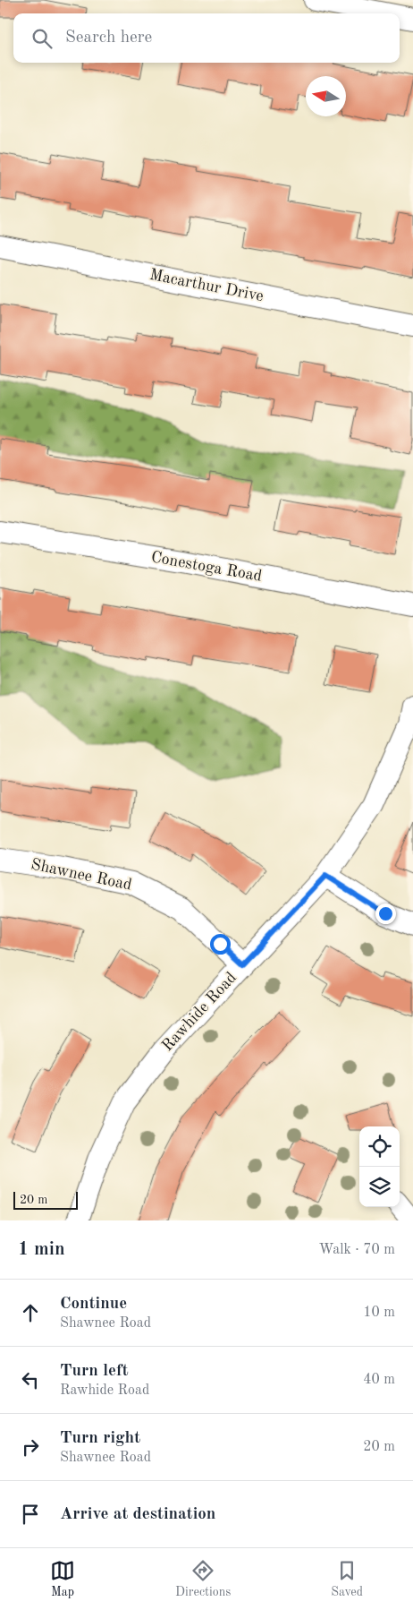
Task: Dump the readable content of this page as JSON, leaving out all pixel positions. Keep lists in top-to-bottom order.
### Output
{
  "streets": {
    "street": [
      "Macarthur Drive",
      "Conestoga Road",
      "Shawnee Road",
      "Rawhide Road"
    ]
  },
  "crossings": [
    ["Shawnee Road", "Rawhide Road"]
  ],
  "scale_bar": "20 m",
  "north": "left",
  "page": {
    "search": "Search here",
    "scale": "20 m",
    "heading": ["1 min", "Walk · 70 m"],
    "list": [
      ["Continue", "Shawnee Road", "10 m"],
      ["Turn left", "Rawhide Road", "40 m"],
      ["Turn right", "Shawnee Road", "20 m"],
      "Arrive at destination"
    ],
    "nav": ["Map", "Directions", "Saved"]
  }
}
